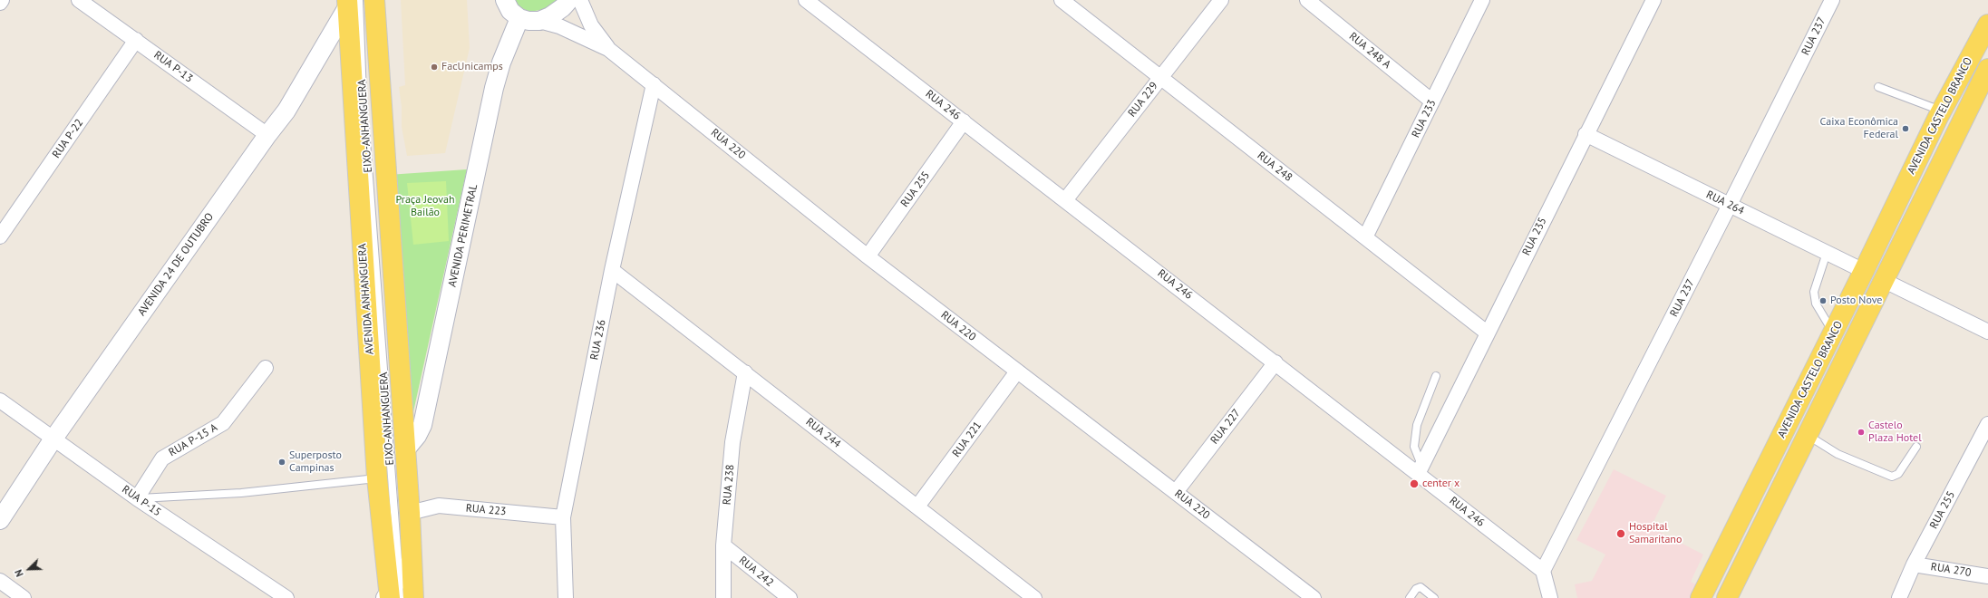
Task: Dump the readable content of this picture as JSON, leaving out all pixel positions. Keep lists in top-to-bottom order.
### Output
{
  "streets": {
    "main road": ["AVENIDA CASTELO BRANCO", "AVENIDA ANHANGUERA"],
    "street": [
      "RUA 237",
      "RUA 248 A",
      "RUA P-13",
      "RUA 229",
      "RUA 246",
      "RUA 233",
      "RUA P-22",
      "RUA 220",
      "RUA 248",
      "RUA 255",
      "RUA 264",
      "AVENIDA PERIMETRAL",
      "RUA 235",
      "AVENIDA 24 DE OUTUBRO",
      "RUA 236",
      "RUA 227",
      "RUA 244",
      "RUA 221",
      "RUA P-15 A",
      "RUA 238",
      "RUA P-15",
      "RUA 223",
      "RUA 270",
      "RUA 242"
    ],
    "lane": ["EIXO-ANHANGUERA"]
  },
  "crossings": [
    ["RUA 237", "RUA 246"],
    ["RUA 237", "RUA 264"],
    ["RUA 248 A", "RUA 233"],
    ["RUA P-13", "RUA P-22"],
    ["RUA P-13", "AVENIDA 24 DE OUTUBRO"],
    ["RUA 229", "RUA 246"],
    ["RUA 229", "RUA 248"],
    ["RUA 246", "RUA 255"],
    ["RUA 246", "RUA 235"],
    ["RUA 246", "RUA 227"],
    ["AVENIDA CASTELO BRANCO", "RUA 264"],
    ["RUA 233", "RUA 248"],
    ["EIXO-ANHANGUERA", "AVENIDA 24 DE OUTUBRO"],
    ["EIXO-ANHANGUERA", "AVENIDA ANHANGUERA"],
    ["RUA 220", "RUA 255"],
    ["RUA 220", "RUA 236"],
    ["RUA 220", "RUA 227"],
    ["RUA 220", "RUA 221"],
    ["RUA 248", "RUA 235"],
    ["RUA 255", "RUA 270"],
    ["RUA 264", "RUA 235"],
    ["AVENIDA 24 DE OUTUBRO", "AVENIDA ANHANGUERA"],
    ["AVENIDA 24 DE OUTUBRO", "RUA P-15"],
    ["RUA 236", "RUA 244"],
    ["RUA 236", "RUA 223"],
    ["RUA 244", "RUA 221"],
    ["RUA 244", "RUA 238"],
    ["RUA P-15 A", "RUA P-15"],
    ["RUA 238", "RUA 242"]
  ],
  "parks": ["Praça Jeovah Bailão"],
  "places": [
    "FacUnicamps",
    "Caixa Econômica Federal",
    "Posto Nove",
    "Castelo Plaza Hotel",
    "Superposto Campinas",
    "center x",
    "Hospital Samaritano"
  ],
  "north": "bottom left"
}
